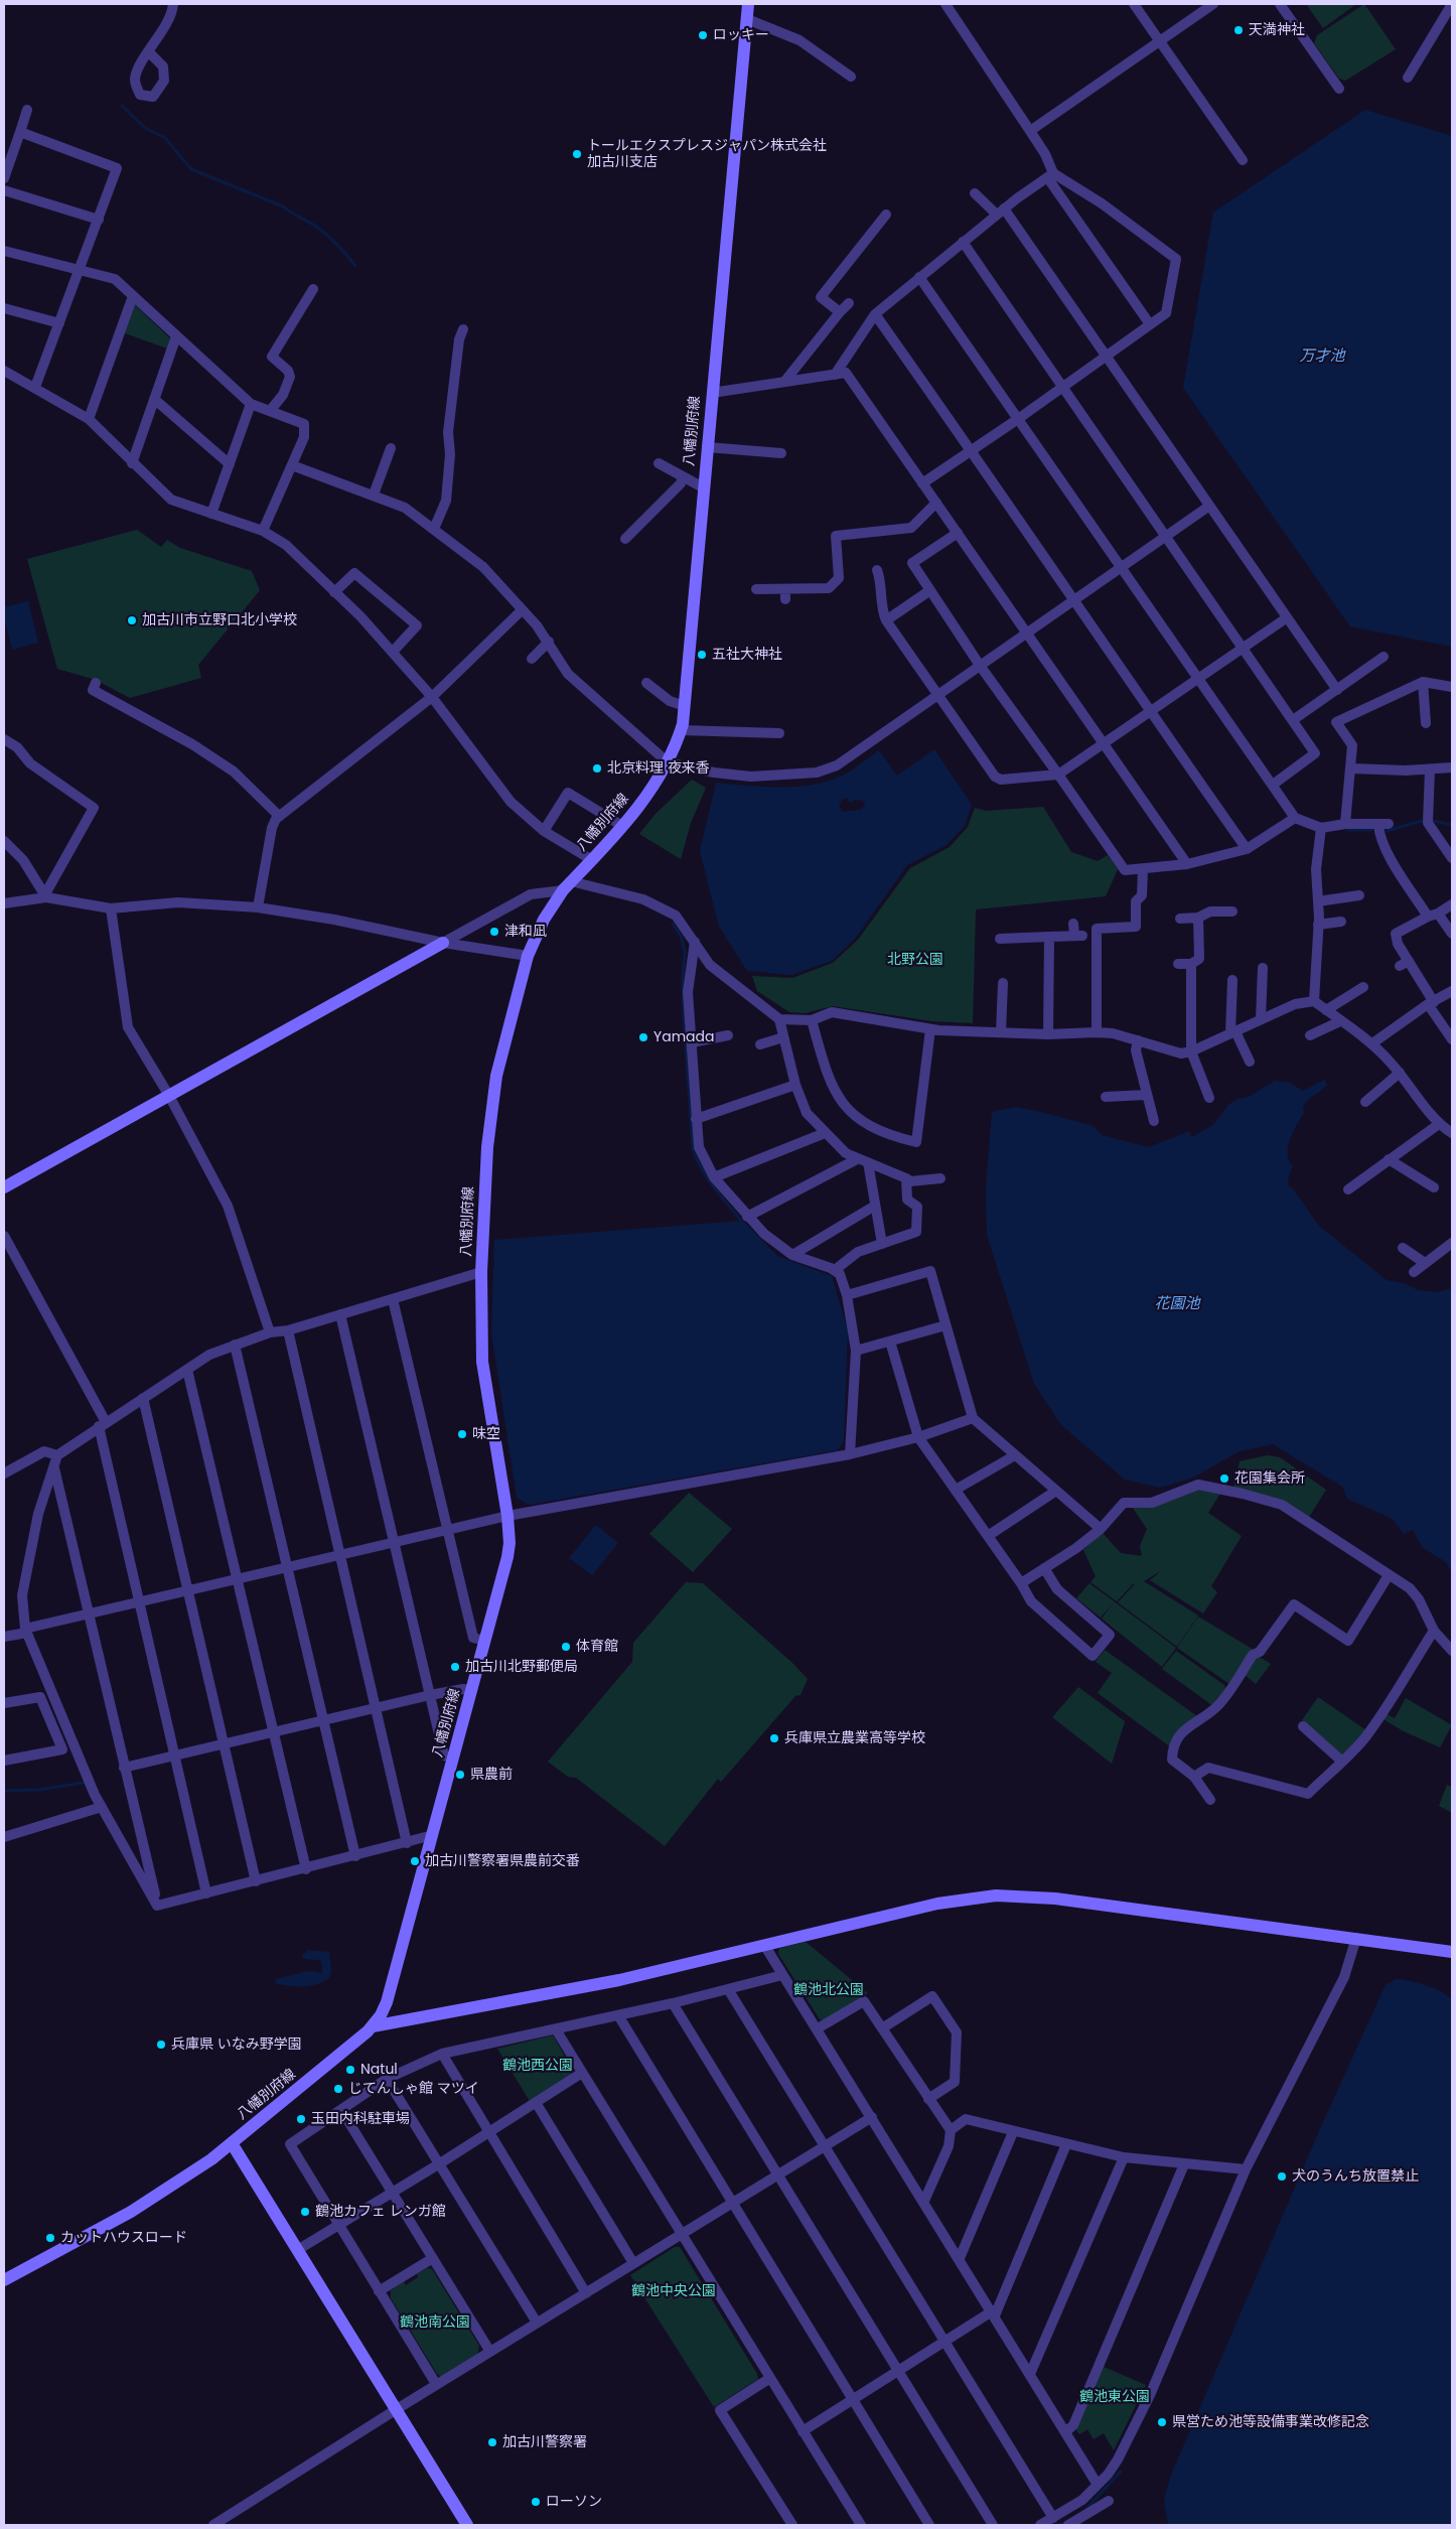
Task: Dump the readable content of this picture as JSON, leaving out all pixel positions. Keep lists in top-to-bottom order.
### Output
{
  "streets": {
    "main road": ["八幡別府線"]
  },
  "water": ["万才池", "花園池"],
  "parks": [
    "北野公園",
    "鶴池北公園",
    "鶴池西公園",
    "鶴池中央公園",
    "鶴池南公園",
    "鶴池東公園"
  ],
  "places": [
    "天満神社",
    "ロッキー",
    "トールエクスプレスジャパン株式会社 加古川支店",
    "加古川市立野口北小学校",
    "五社大神社",
    "北京料理 夜来香",
    "津和凪",
    "Yamada",
    "味空",
    "花園集会所",
    "体育館",
    "加古川北野郵便局",
    "兵庫県立農業高等学校",
    "県農前",
    "加古川警察署県農前交番",
    "兵庫県 いなみ野学園",
    "Natul",
    "じてんしゃ館 マツイ",
    "玉田内科駐車場",
    "犬のうんち放置禁止",
    "鶴池カフェ レンガ館",
    "カットハウスロード",
    "県営ため池等設備事業改修記念",
    "加古川警察署",
    "ローソン"
  ]
}
